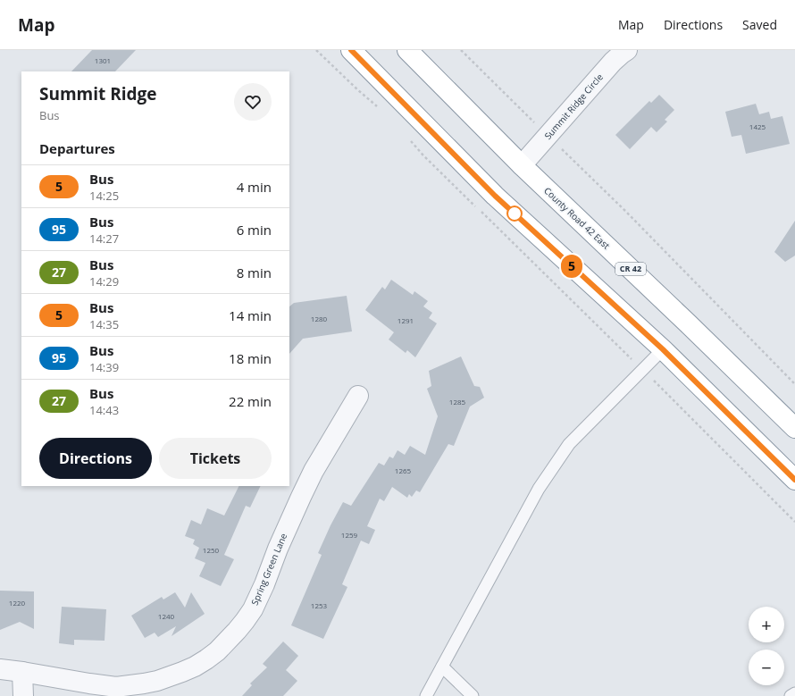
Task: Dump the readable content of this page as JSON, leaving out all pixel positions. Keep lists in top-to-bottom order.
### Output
{
  "streets": {
    "highway": ["County Road 42 East", "CR 42"],
    "street": ["Summit Ridge Circle", "Spring Green Lane"]
  },
  "crossings": [
    ["Summit Ridge Circle", "County Road 42 East"]
  ],
  "lines": ["bus line 5"],
  "house_numbers": [
    "1301",
    "1425",
    "1280",
    "1291",
    "1285",
    "1265",
    "1259",
    "1250",
    "1220",
    "1253",
    "1240"
  ],
  "page": {
    "header": "Map",
    "nav": ["Map", "Directions", "Saved"],
    "on_map": "5",
    "heading": [
      ["Summit Ridge", "Bus"],
      "Departures"
    ],
    "list": [
      {
        "mark": "5",
        "name": "Bus",
        "note": "14:25",
        "value": "4 min"
      },
      {
        "mark": "95",
        "name": "Bus",
        "note": "14:27",
        "value": "6 min"
      },
      {
        "mark": "27",
        "name": "Bus",
        "note": "14:29",
        "value": "8 min"
      },
      {
        "mark": "5",
        "name": "Bus",
        "note": "14:35",
        "value": "14 min"
      },
      {
        "mark": "95",
        "name": "Bus",
        "note": "14:39",
        "value": "18 min"
      },
      {
        "mark": "27",
        "name": "Bus",
        "note": "14:43",
        "value": "22 min"
      }
    ],
    "buttons": ["Directions", "Tickets"],
    "map_buttons": ["+", "−"]
  }
}
